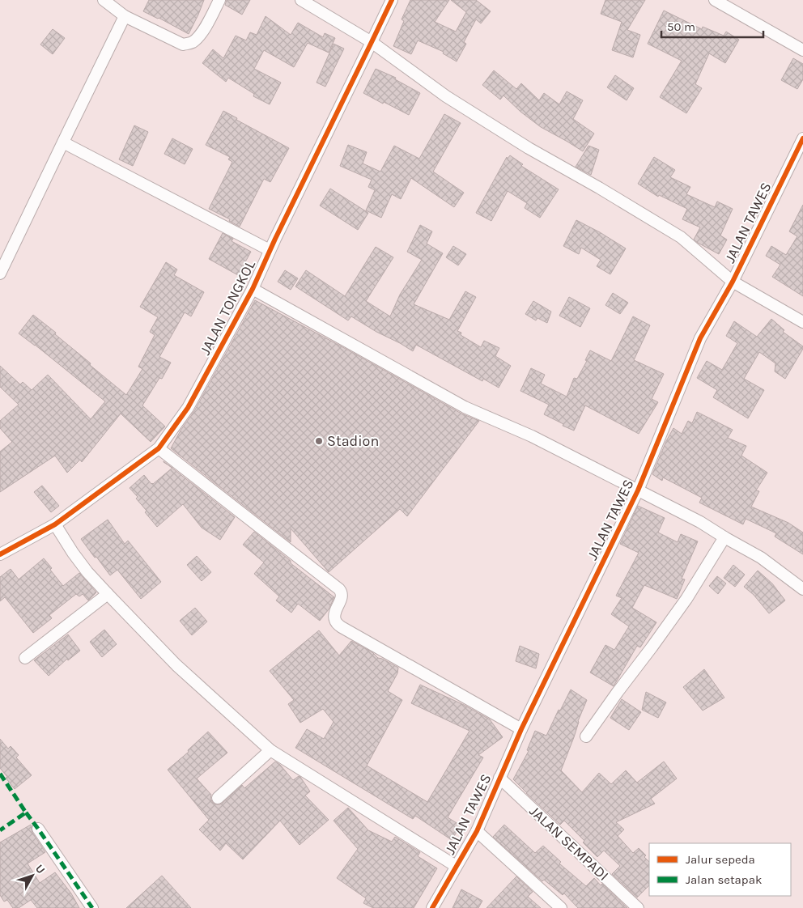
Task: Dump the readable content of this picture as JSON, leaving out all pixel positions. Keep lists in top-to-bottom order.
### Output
{
  "streets": {
    "street": ["JALAN TAWES", "JALAN TONGKOL", "JALAN SEMPADI"]
  },
  "crossings": [
    ["JALAN TAWES", "JALAN SEMPADI"]
  ],
  "places": ["Stadion"],
  "legend": ["Jalur sepeda", "Jalan setapak"],
  "scale_bar": "50 m",
  "north": "top right"
}
